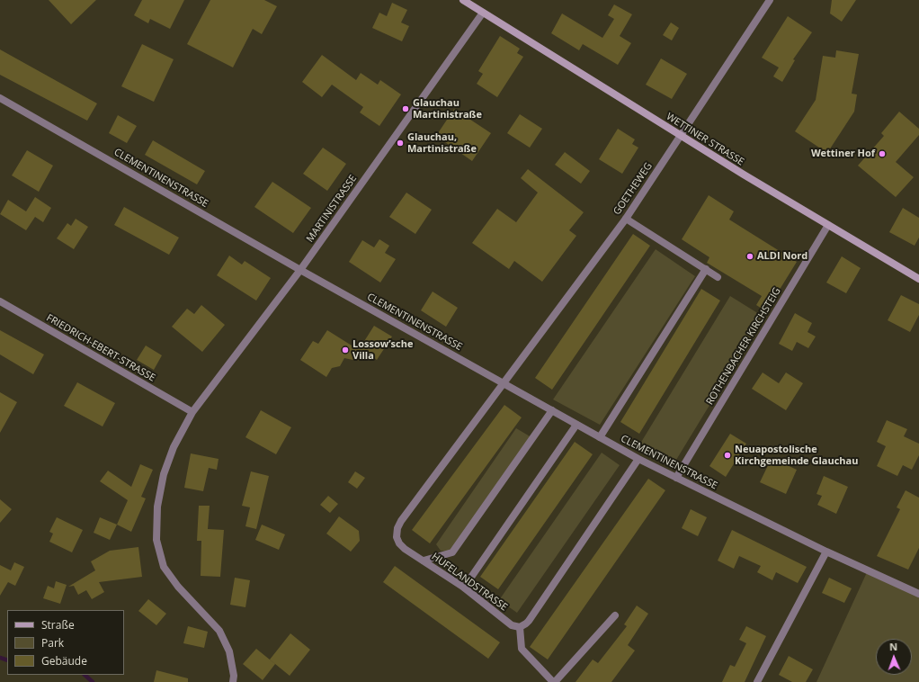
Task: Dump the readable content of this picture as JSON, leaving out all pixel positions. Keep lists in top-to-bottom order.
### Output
{
  "streets": {
    "street": [
      "WETTINER STRASSE",
      "CLEMENTINENSTRASSE",
      "GOETHEWEG",
      "MARTINISTRASSE",
      "ROTHENBACHER KIRCHSTEIG",
      "FRIEDRICH-EBERT-STRASSE",
      "HUFELANDSTRASSE"
    ]
  },
  "crossings": [
    ["WETTINER STRASSE", "GOETHEWEG"],
    ["WETTINER STRASSE", "MARTINISTRASSE"],
    ["WETTINER STRASSE", "ROTHENBACHER KIRCHSTEIG"],
    ["CLEMENTINENSTRASSE", "GOETHEWEG"],
    ["CLEMENTINENSTRASSE", "MARTINISTRASSE"],
    ["CLEMENTINENSTRASSE", "ROTHENBACHER KIRCHSTEIG"],
    ["CLEMENTINENSTRASSE", "HUFELANDSTRASSE"],
    ["GOETHEWEG", "HUFELANDSTRASSE"],
    ["MARTINISTRASSE", "FRIEDRICH-EBERT-STRASSE"]
  ],
  "places": [
    "Glauchau Martinistraße",
    "Glauchau, Martinistraße",
    "Wettiner Hof",
    "ALDI Nord",
    "Lossow’sche Villa",
    "Neuapostolische Kirchgemeinde Glauchau"
  ],
  "legend": ["Straße", "Park", "Gebäude"],
  "north": "top"
}
